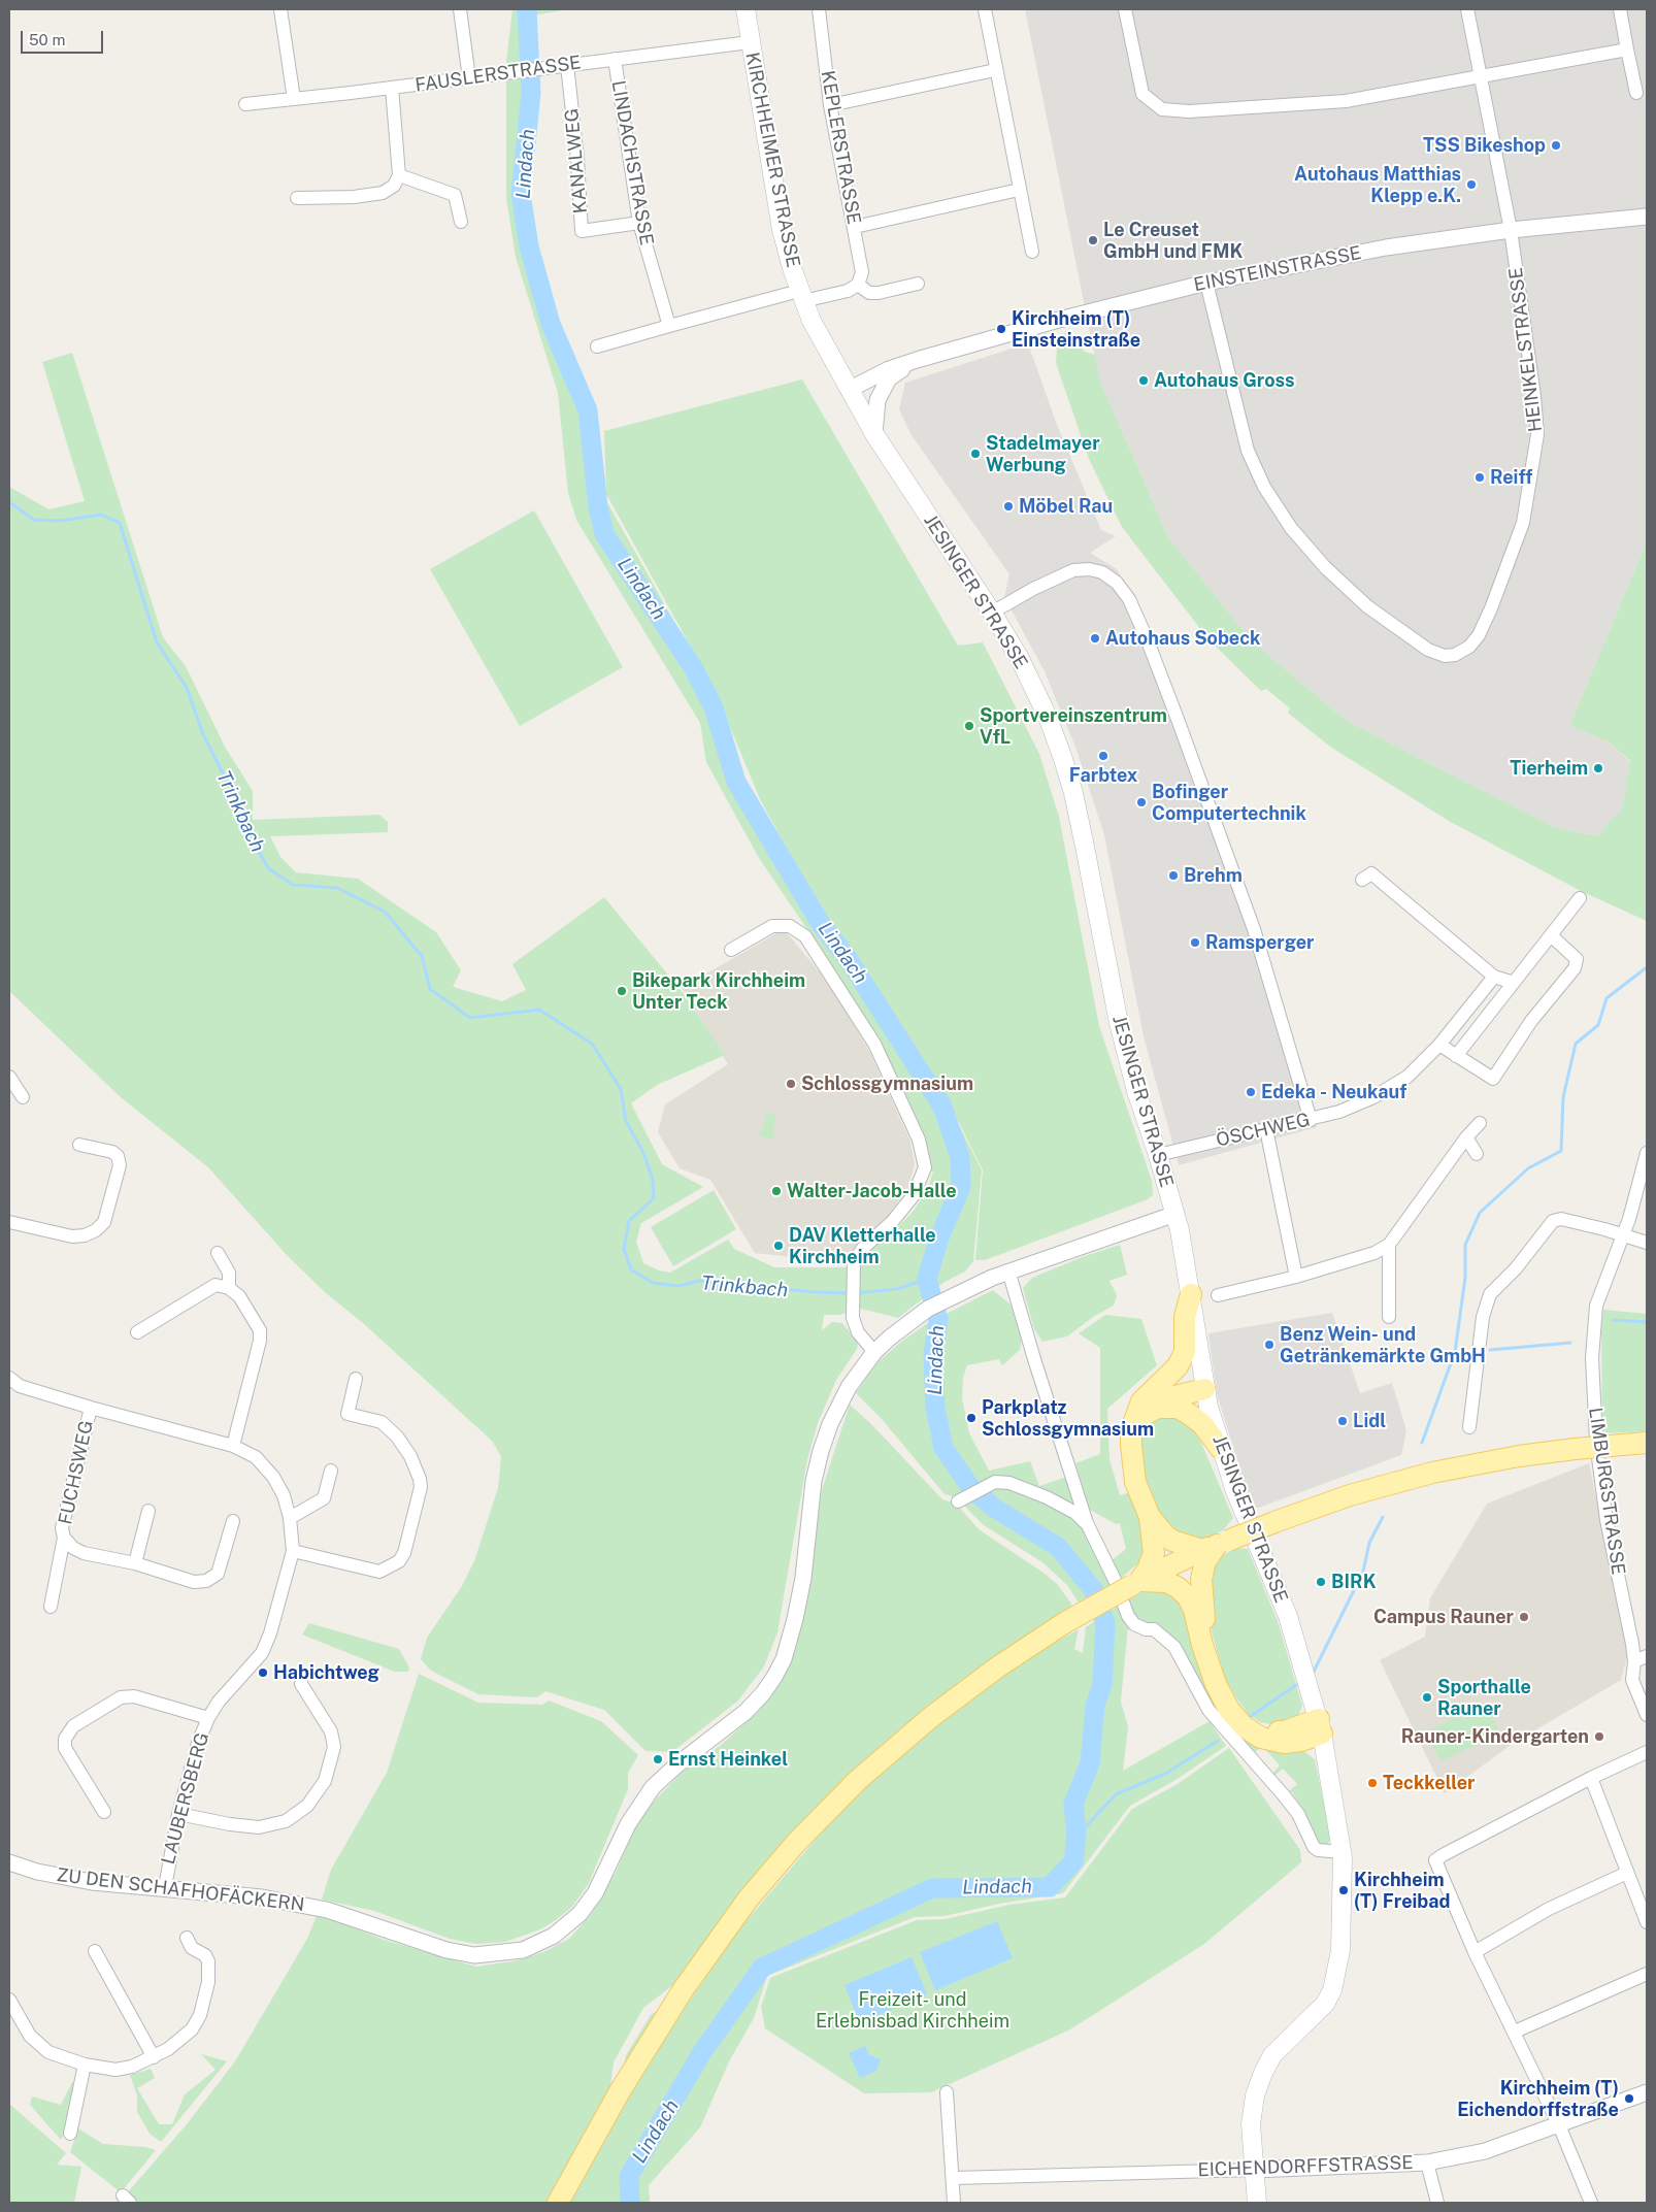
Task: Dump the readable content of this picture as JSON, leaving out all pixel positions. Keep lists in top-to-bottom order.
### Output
{
  "streets": {
    "main road": ["KIRCHHEIMER STRASSE", "JESINGER STRASSE"],
    "street": [
      "FAUSLERSTRASSE",
      "KEPLERSTRASSE",
      "KANALWEG",
      "LINDACHSTRASSE",
      "EINSTEINSTRASSE",
      "HEINKELSTRASSE",
      "ÖSCHWEG",
      "FUCHSWEG",
      "LIMBURGSTRASSE",
      "LAUBERSBERG",
      "ZU DEN SCHAFHOFÄCKERN",
      "EICHENDORFFSTRASSE"
    ]
  },
  "crossings": [
    ["FAUSLERSTRASSE", "KIRCHHEIMER STRASSE"],
    ["FAUSLERSTRASSE", "KANALWEG"],
    ["FAUSLERSTRASSE", "LINDACHSTRASSE"],
    ["KIRCHHEIMER STRASSE", "EINSTEINSTRASSE"],
    ["KIRCHHEIMER STRASSE", "JESINGER STRASSE"],
    ["KANALWEG", "LINDACHSTRASSE"],
    ["EINSTEINSTRASSE", "HEINKELSTRASSE"],
    ["EINSTEINSTRASSE", "JESINGER STRASSE"],
    ["JESINGER STRASSE", "ÖSCHWEG"],
    ["JESINGER STRASSE", "ZU DEN SCHAFHOFÄCKERN"],
    ["JESINGER STRASSE", "EICHENDORFFSTRASSE"],
    ["FUCHSWEG", "LAUBERSBERG"],
    ["LAUBERSBERG", "ZU DEN SCHAFHOFÄCKERN"]
  ],
  "water": ["Lindach", "Trinkbach"],
  "parks": ["Freizeit- und Erlebnisbad Kirchheim"],
  "places": [
    "TSS Bikeshop",
    "Autohaus Matthias Klepp e.K.",
    "Le Creuset GmbH und FMK",
    "Kirchheim (T) Einsteinstraße",
    "Autohaus Gross",
    "Stadelmayer Werbung",
    "Reiff",
    "Möbel Rau",
    "Autohaus Sobeck",
    "Sportvereinszentrum VfL",
    "Farbtex",
    "Tierheim",
    "Bofinger Computertechnik",
    "Brehm",
    "Ramsperger",
    "Bikepark Kirchheim Unter Teck",
    "Schlossgymnasium",
    "Edeka - Neukauf",
    "Walter-Jacob-Halle",
    "DAV Kletterhalle Kirchheim",
    "Benz Wein- und Getränkemärkte GmbH",
    "Parkplatz Schlossgymnasium",
    "Lidl",
    "BIRK",
    "Campus Rauner",
    "Habichtweg",
    "Sporthalle Rauner",
    "Rauner-Kindergarten",
    "Ernst Heinkel",
    "Teckkeller",
    "Kirchheim (T) Freibad",
    "Kirchheim (T) Eichendorffstraße"
  ],
  "scale_bar": "50 m"
}
